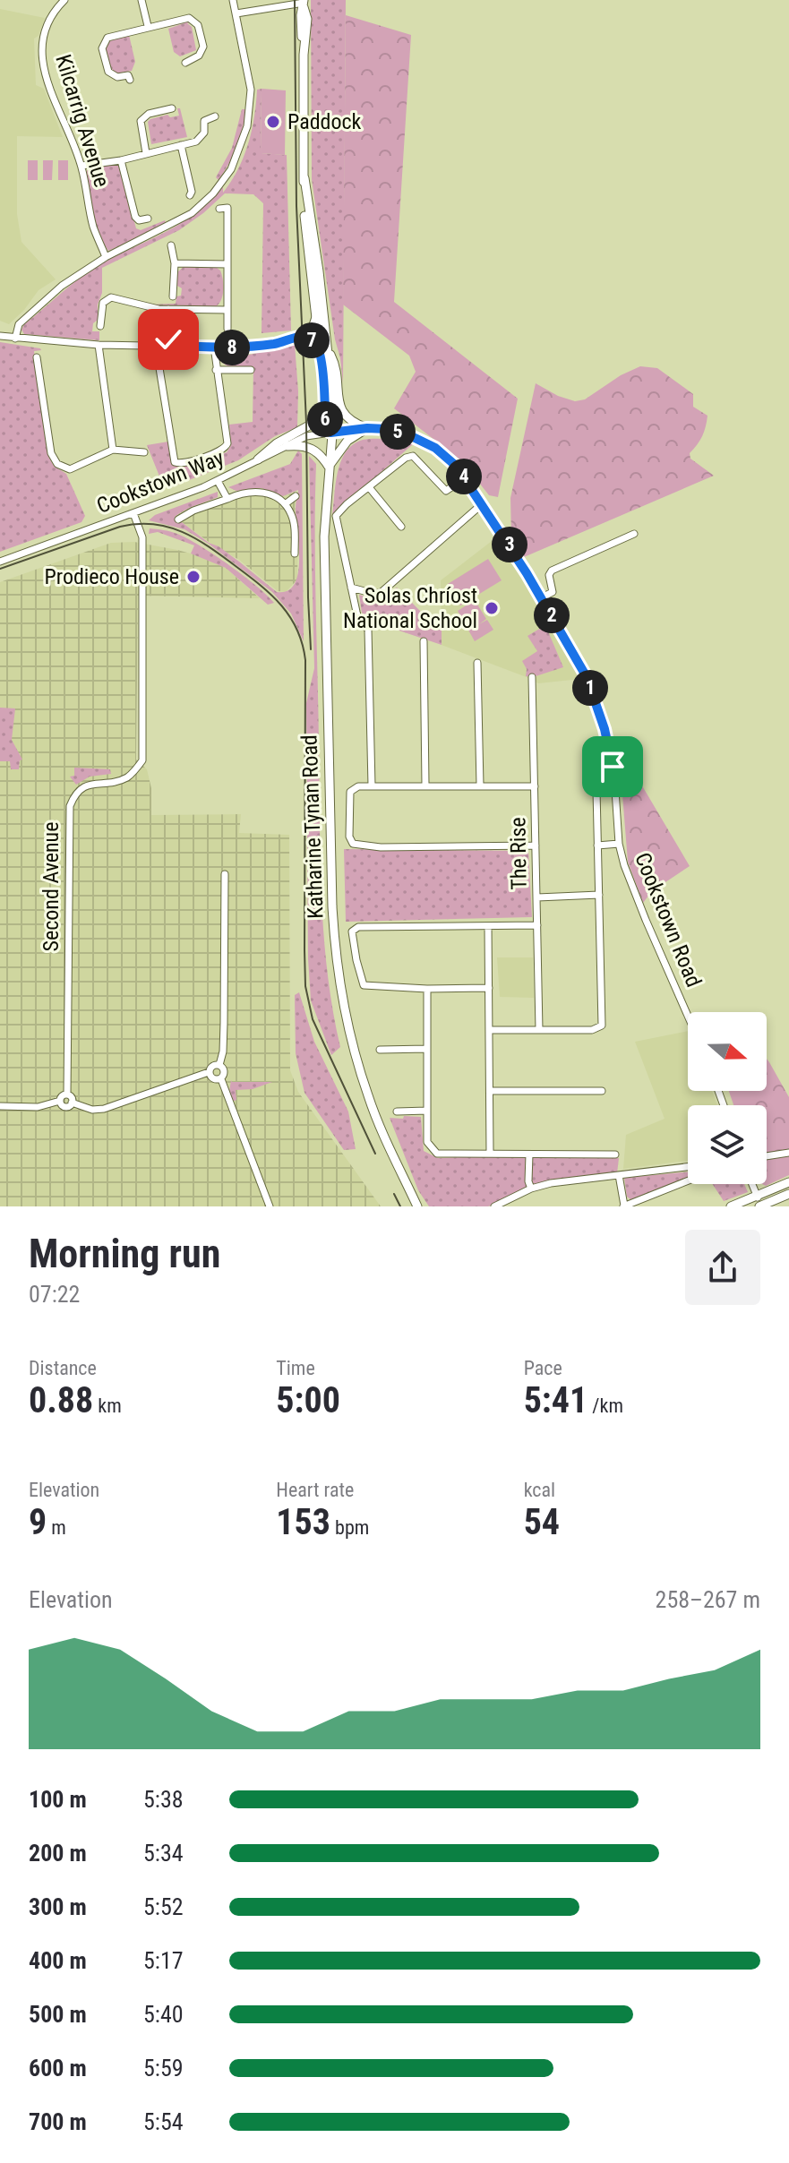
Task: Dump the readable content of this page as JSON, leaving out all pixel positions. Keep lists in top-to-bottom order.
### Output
{
  "streets": {
    "main road": ["Katharine Tynan Road"],
    "street": [
      "Kilcarrig Avenue",
      "Cookstown Way",
      "The Rise",
      "Second Avenue",
      "Cookstown Road"
    ]
  },
  "crossings": [
    ["Cookstown Way", "Katharine Tynan Road"],
    ["Cookstown Way", "Second Avenue"],
    ["Cookstown Way", "Cookstown Road"],
    ["Katharine Tynan Road", "Cookstown Road"]
  ],
  "places": ["Paddock", "Prodieco House", "Solas Chríost National School"],
  "north": "right",
  "page": {
    "pins": [
      "7",
      "8",
      "6",
      "5",
      "4",
      "3",
      "2",
      "1"
    ],
    "heading": ["Morning run", "07:22"],
    "stats": [
      ["Distance", "0.88 km"],
      ["Time", "5:00"],
      ["Pace", "5:41 /km"],
      ["Elevation", "9 m"],
      ["Heart rate", "153 bpm"],
      ["kcal", "54"]
    ],
    "chart": ["Elevation", "258–267 m"],
    "list": [
      {
        "name": "100 m",
        "note": "5:38"
      },
      {
        "name": "200 m",
        "note": "5:34"
      },
      {
        "name": "300 m",
        "note": "5:52"
      },
      {
        "name": "400 m",
        "note": "5:17"
      },
      {
        "name": "500 m",
        "note": "5:40"
      },
      {
        "name": "600 m",
        "note": "5:59"
      },
      {
        "name": "700 m",
        "note": "5:54"
      }
    ]
  }
}
